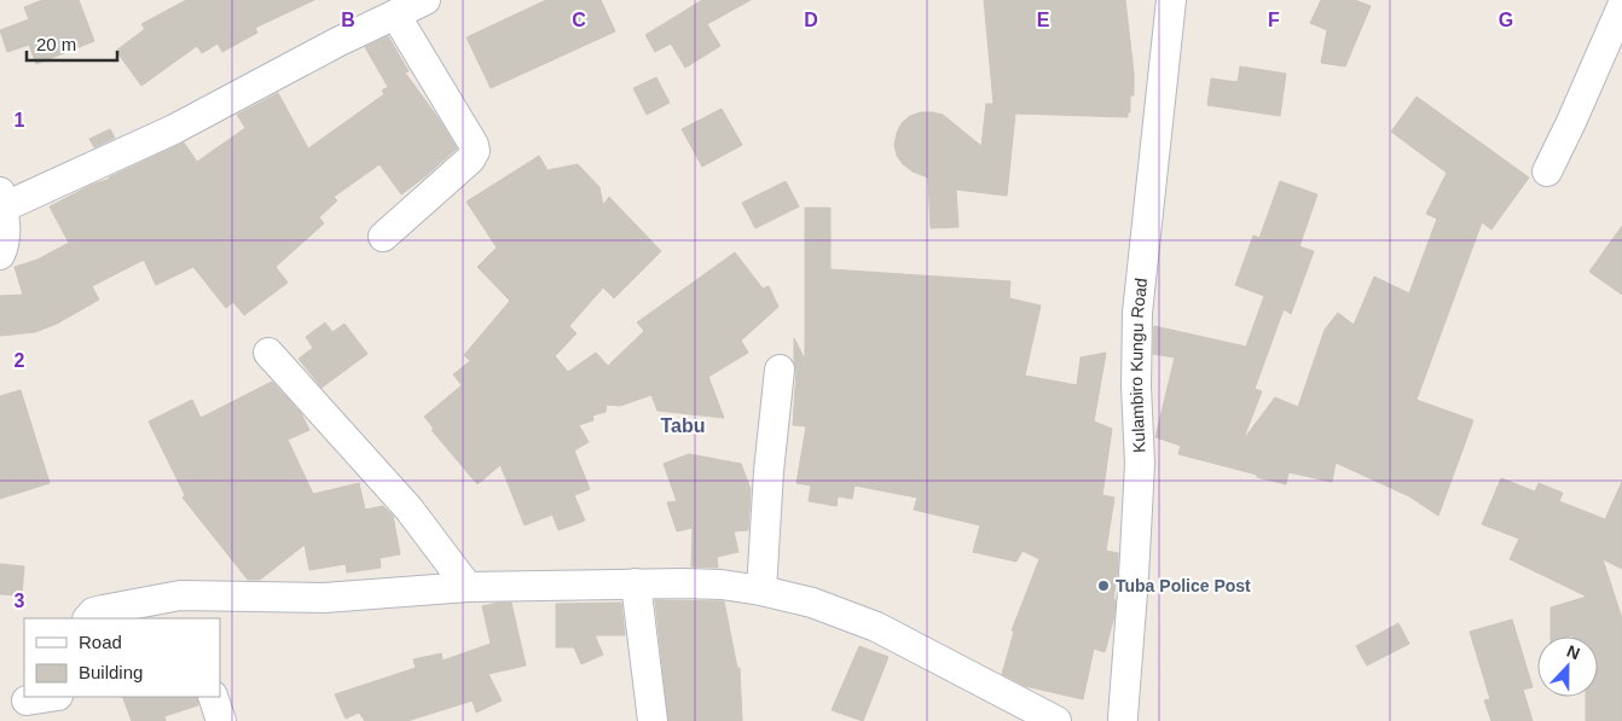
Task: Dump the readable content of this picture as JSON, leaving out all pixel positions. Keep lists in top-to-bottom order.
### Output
{
  "streets": {
    "street": ["Kulambiro Kungu Road"]
  },
  "districts": ["Tabu"],
  "places": ["Tuba Police Post"],
  "legend": ["Road", "Building"],
  "scale_bar": "20 m",
  "north": "top",
  "grid": {
    "columns": [
      "B",
      "C",
      "D",
      "E",
      "F",
      "G"
    ],
    "rows": ["1", "2", "3"]
  }
}
